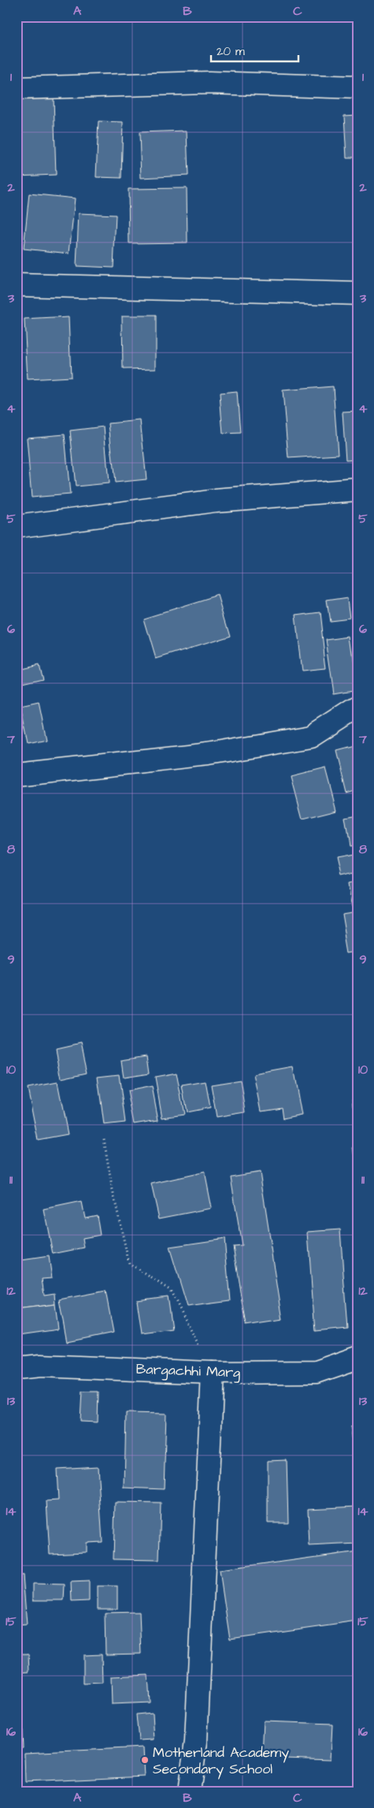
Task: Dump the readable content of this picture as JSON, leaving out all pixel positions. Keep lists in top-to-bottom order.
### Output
{
  "streets": {
    "street": ["Bargachhi Marg"]
  },
  "places": ["Motherland Academy Secondary School"],
  "scale_bar": "20 m",
  "grid": {
    "columns": ["A", "B", "C"],
    "rows": [
      "1",
      "2",
      "3",
      "4",
      "5",
      "6",
      "7",
      "8",
      "9",
      "10",
      "11",
      "12",
      "13",
      "14",
      "15",
      "16"
    ]
  }
}
